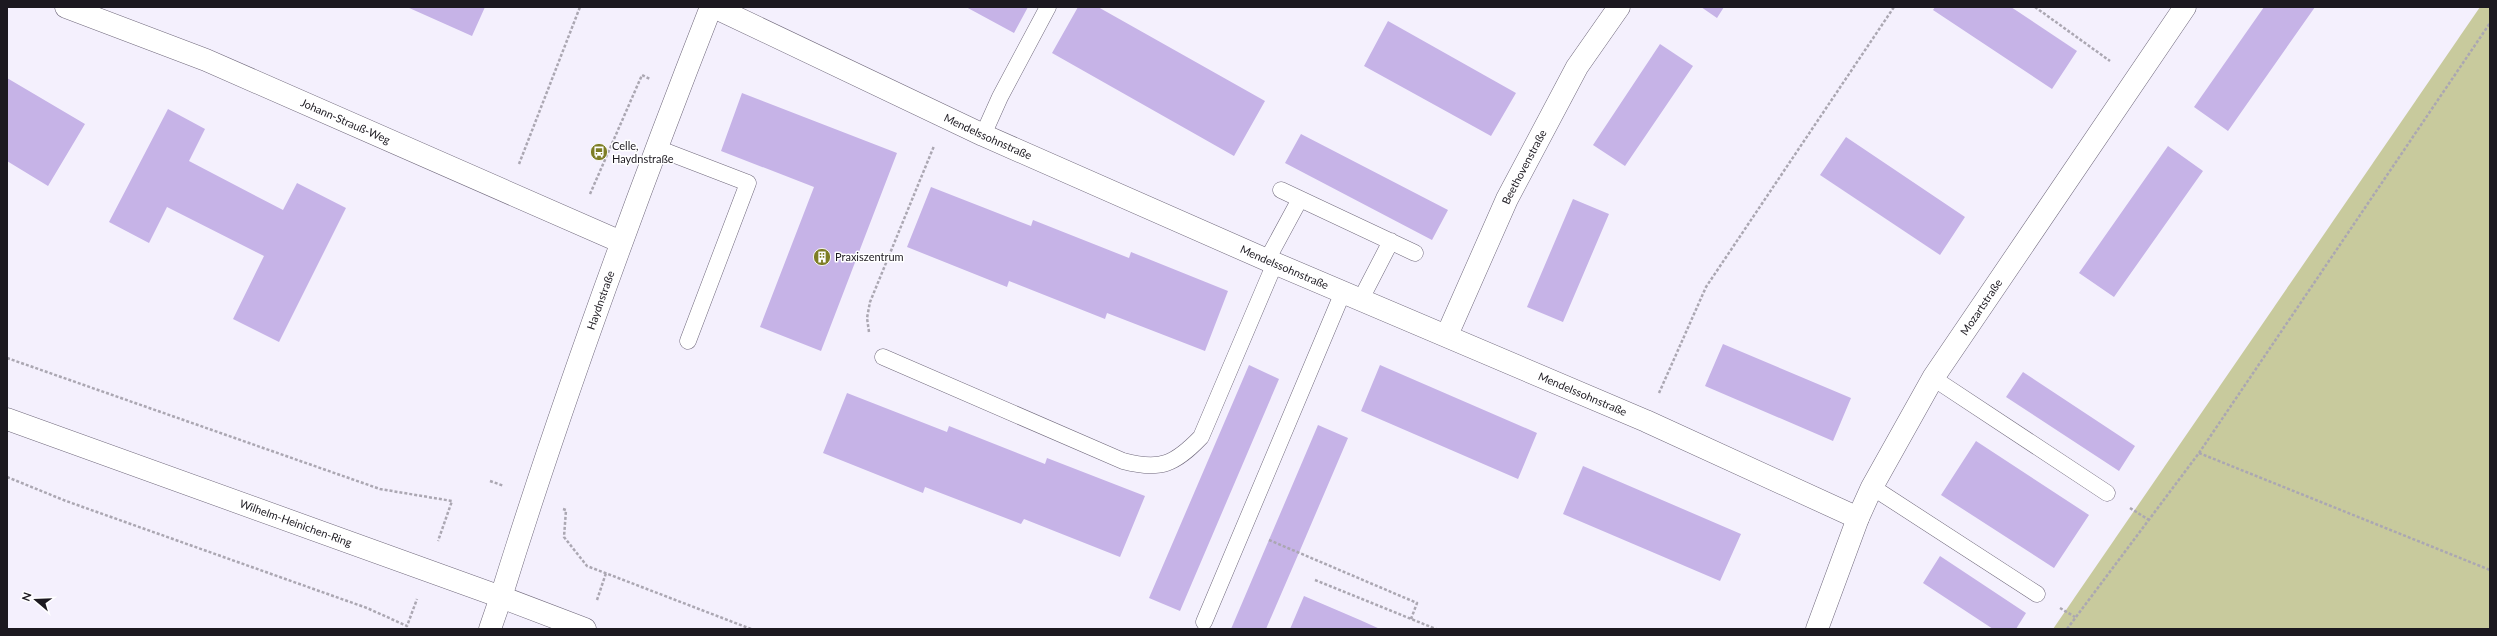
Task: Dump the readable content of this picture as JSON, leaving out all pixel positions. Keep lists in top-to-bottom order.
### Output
{
  "streets": {
    "street": [
      "Johann-Strauß-Weg",
      "Mendelssohnstraße",
      "Beethovenstraße",
      "Haydnstraße",
      "Mozartstraße",
      "Wilhelm-Heinichen-Ring"
    ]
  },
  "crossings": [
    ["Johann-Strauß-Weg", "Haydnstraße"],
    ["Mendelssohnstraße", "Beethovenstraße"],
    ["Mendelssohnstraße", "Haydnstraße"],
    ["Mendelssohnstraße", "Mozartstraße"],
    ["Haydnstraße", "Wilhelm-Heinichen-Ring"]
  ],
  "places": {
    "bus stop": ["Celle, Haydnstraße"],
    "building": ["Praxiszentrum"]
  },
  "north": "left"
}
